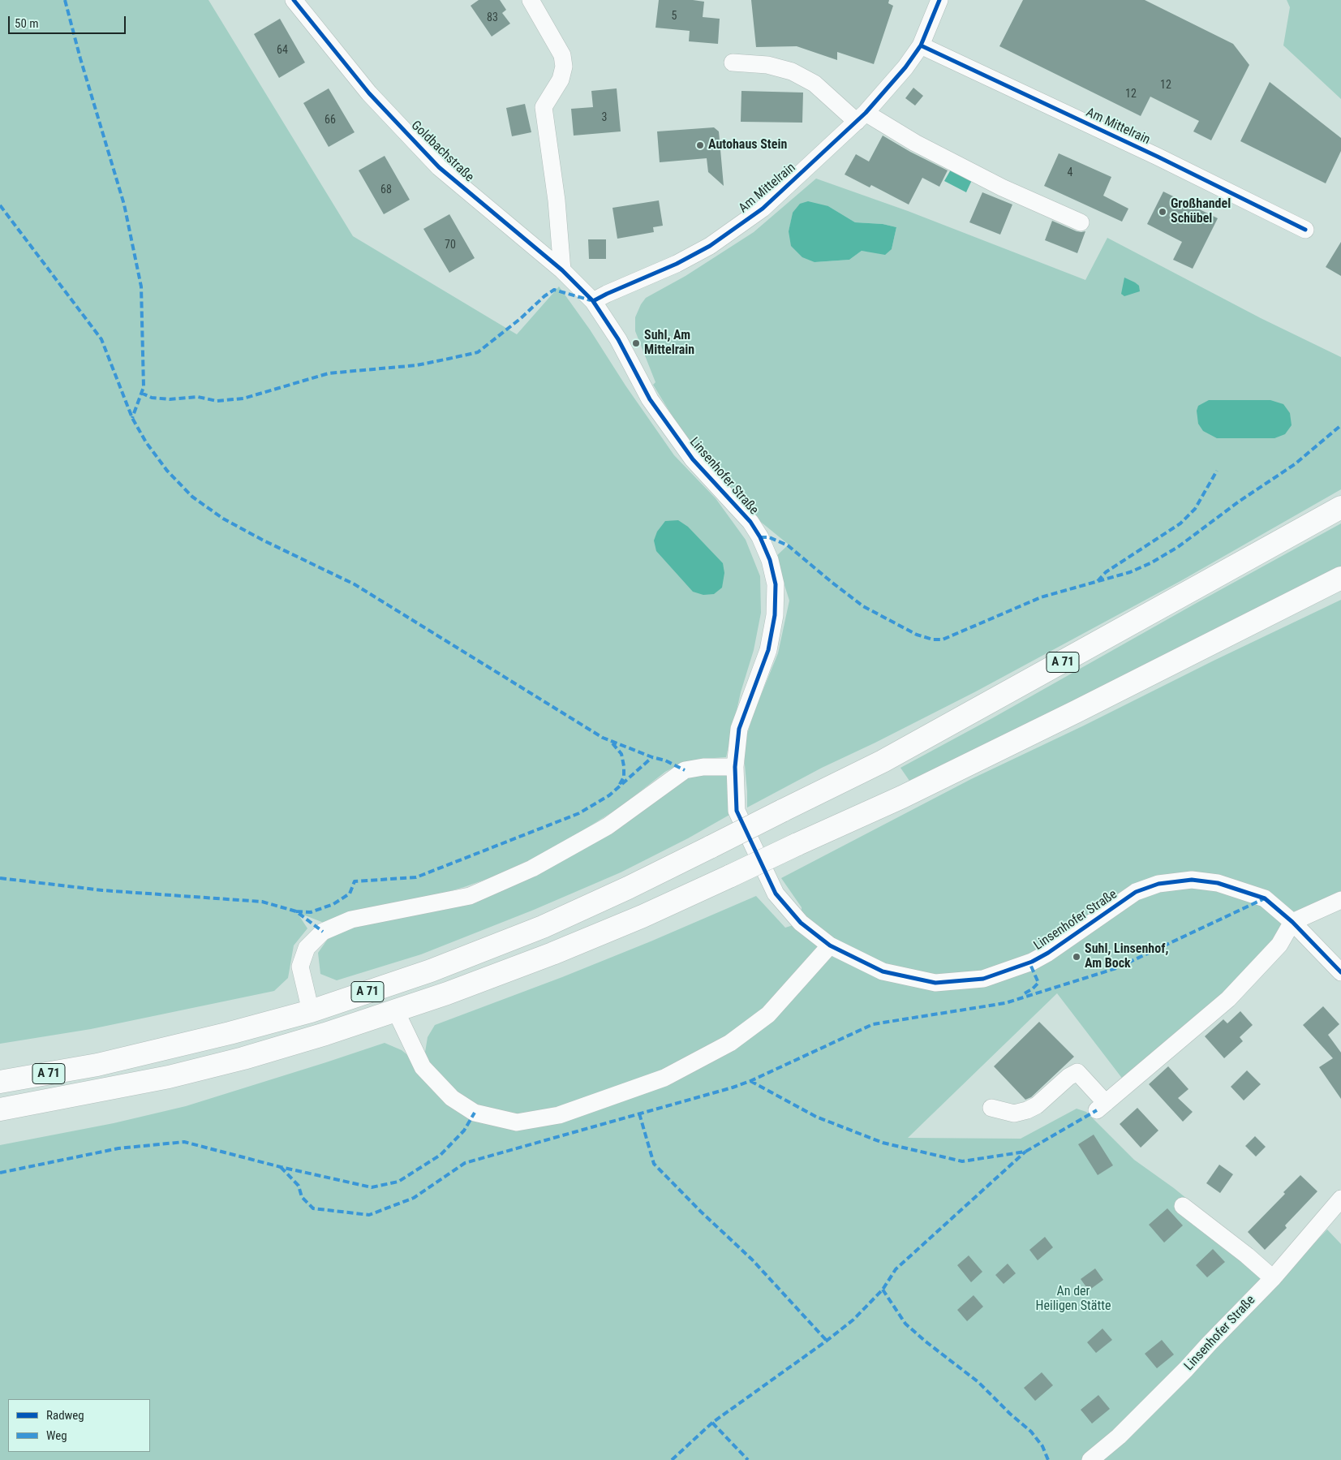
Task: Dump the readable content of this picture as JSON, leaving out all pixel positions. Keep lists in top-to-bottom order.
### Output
{
  "streets": {
    "highway": ["A 71"],
    "street": ["Am Mittelrain", "Goldbachstraße", "Linsenhofer Straße"]
  },
  "crossings": [
    ["Am Mittelrain", "Goldbachstraße"],
    ["Am Mittelrain", "Linsenhofer Straße"],
    ["Goldbachstraße", "Linsenhofer Straße"]
  ],
  "parks": ["An der Heiligen Stätte"],
  "places": [
    "Autohaus Stein",
    "Großhandel Schübel",
    "Suhl, Am Mittelrain",
    "Suhl, Linsenhof, Am Bock"
  ],
  "house_numbers": [
    "5",
    "83",
    "64",
    "12",
    "12",
    "3",
    "66",
    "4",
    "68",
    "70"
  ],
  "legend": ["Radweg", "Weg"],
  "scale_bar": "50 m"
}
